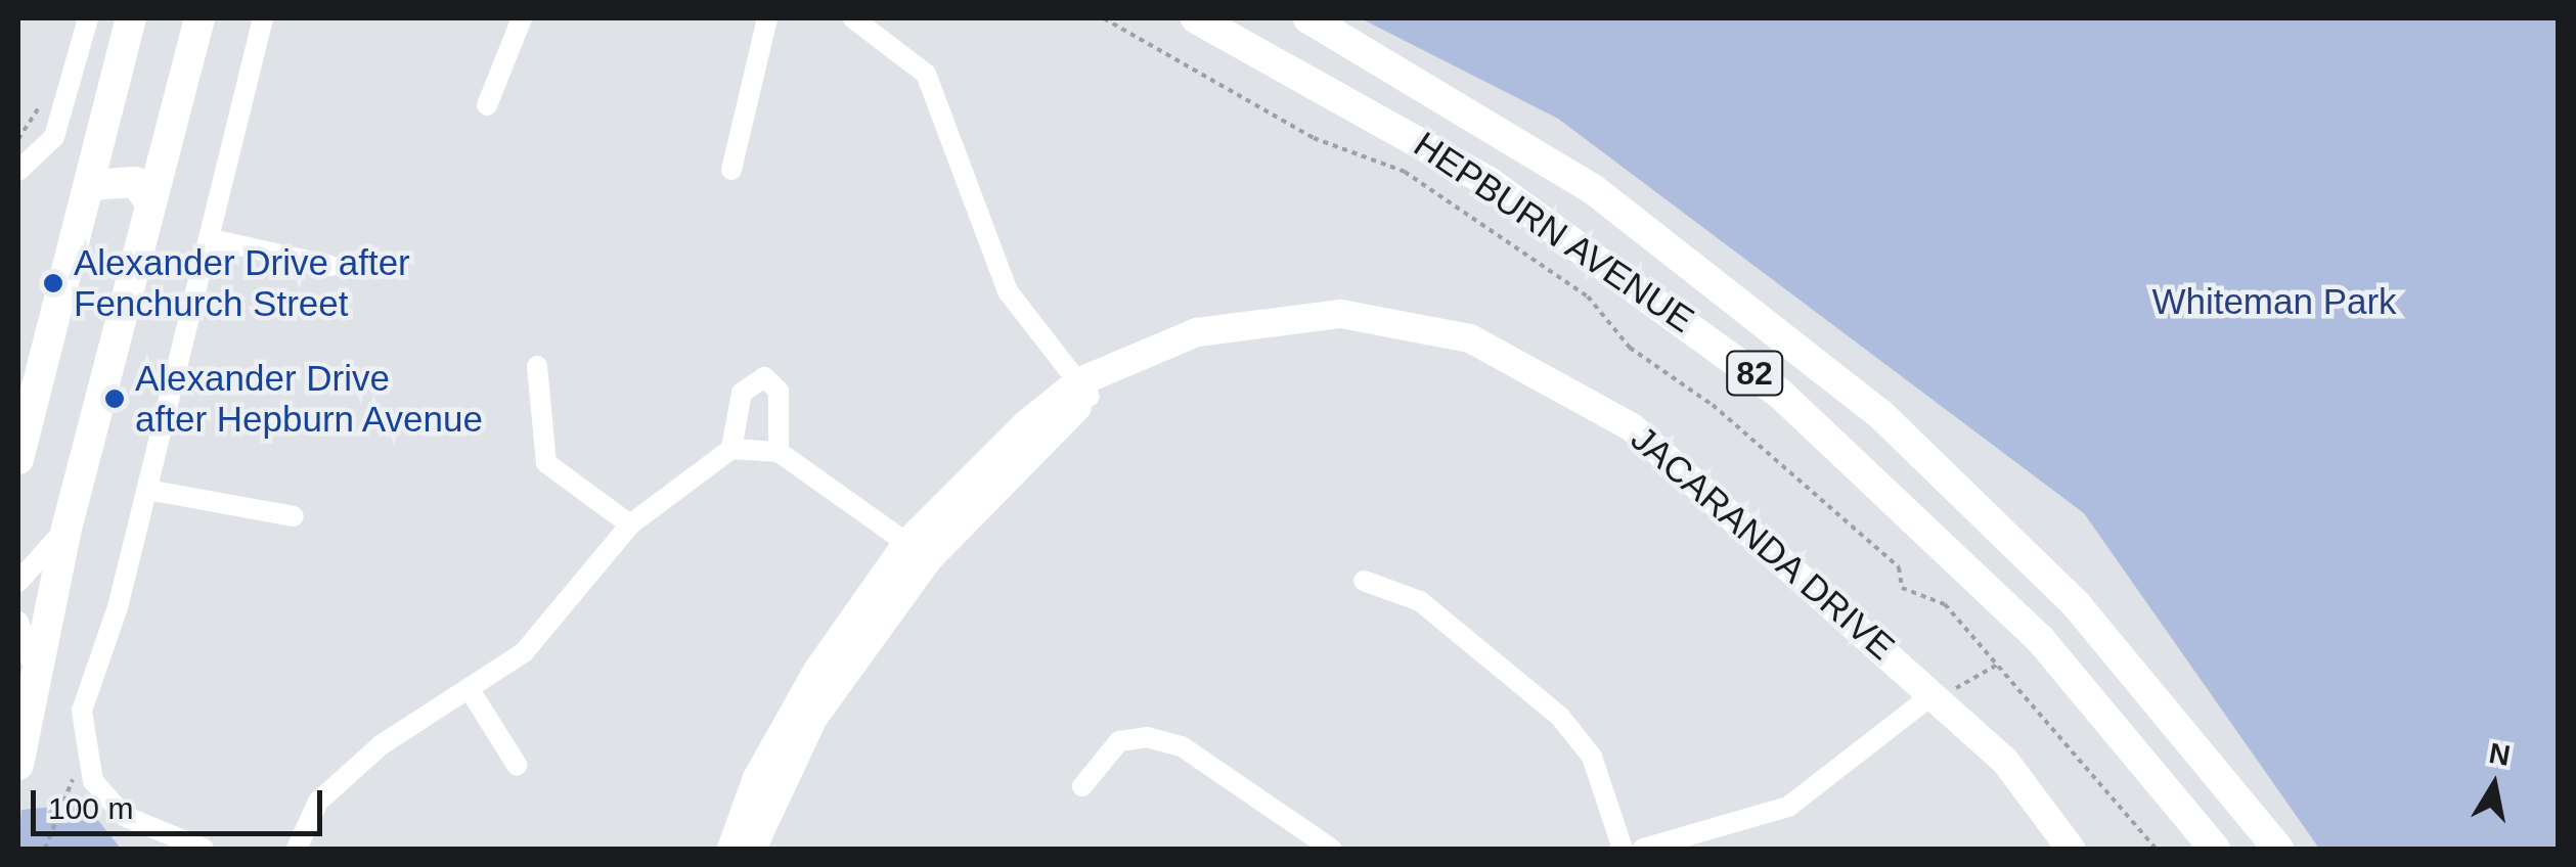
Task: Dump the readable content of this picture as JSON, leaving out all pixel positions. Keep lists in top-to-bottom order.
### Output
{
  "streets": {
    "main road": ["HEPBURN AVENUE", "82"],
    "street": ["JACARANDA DRIVE"]
  },
  "parks": ["Whiteman Park"],
  "places": ["Alexander Drive after Fenchurch Street", "Alexander Drive after Hepburn Avenue"],
  "scale_bar": "100 m",
  "north": "top"
}
